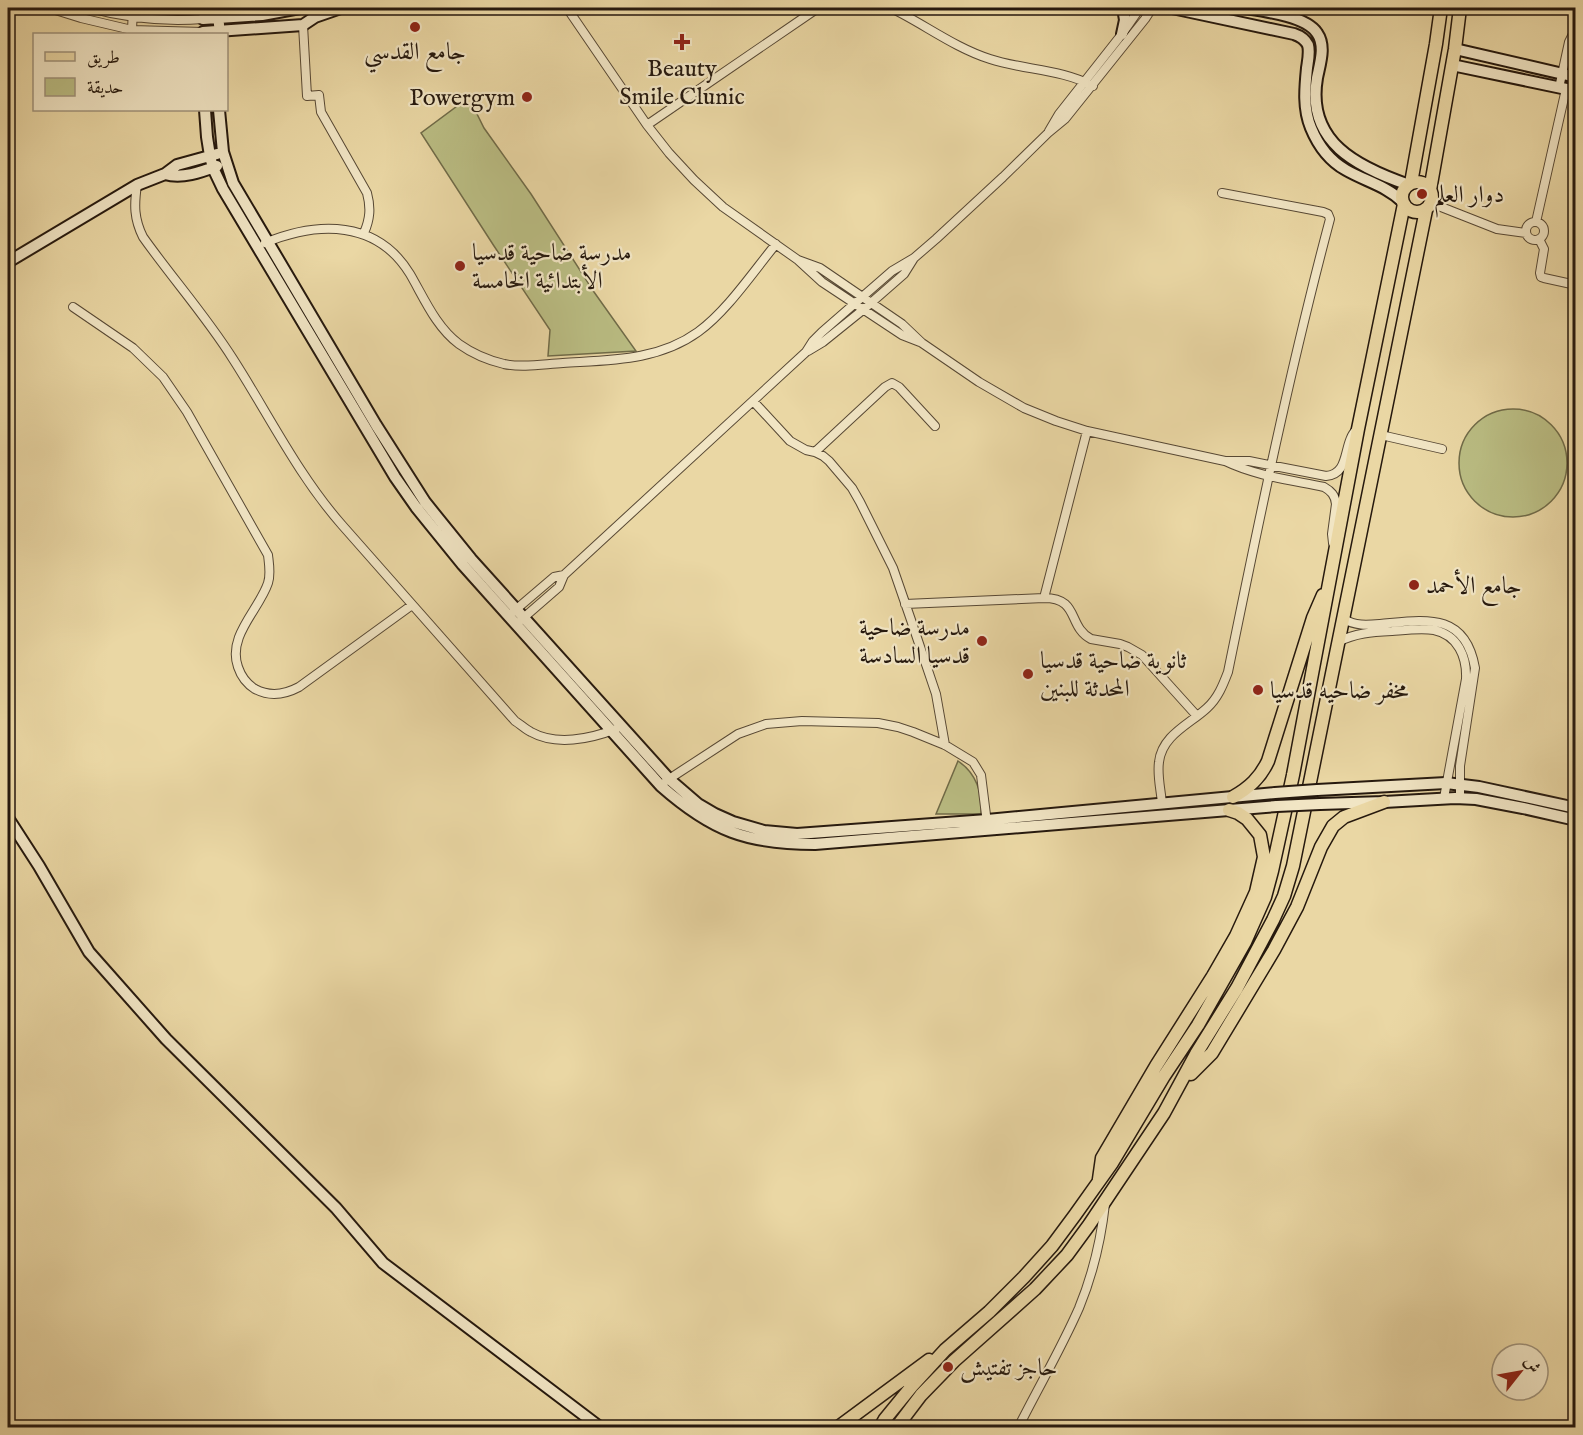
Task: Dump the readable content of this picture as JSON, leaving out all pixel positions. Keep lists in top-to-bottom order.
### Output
{
  "places": {
    "other": [
      "جامع القدسي",
      "Powergym",
      "دوار العلم",
      "مدرسة ضاحية قدسيا الأبتدائية الخامسة",
      "جامع الأحمد",
      "مدرسة ضاحية قدسيا السادسة",
      "ثانوية ضاحية قدسيا المحدثة للبنين",
      "مخفر ضاحيه قدسيا",
      "حاجز تفتيش"
    ],
    "health": ["Beauty Smile Clunic"]
  },
  "legend": ["طريق", "حديقة"],
  "north": "top right"
}
